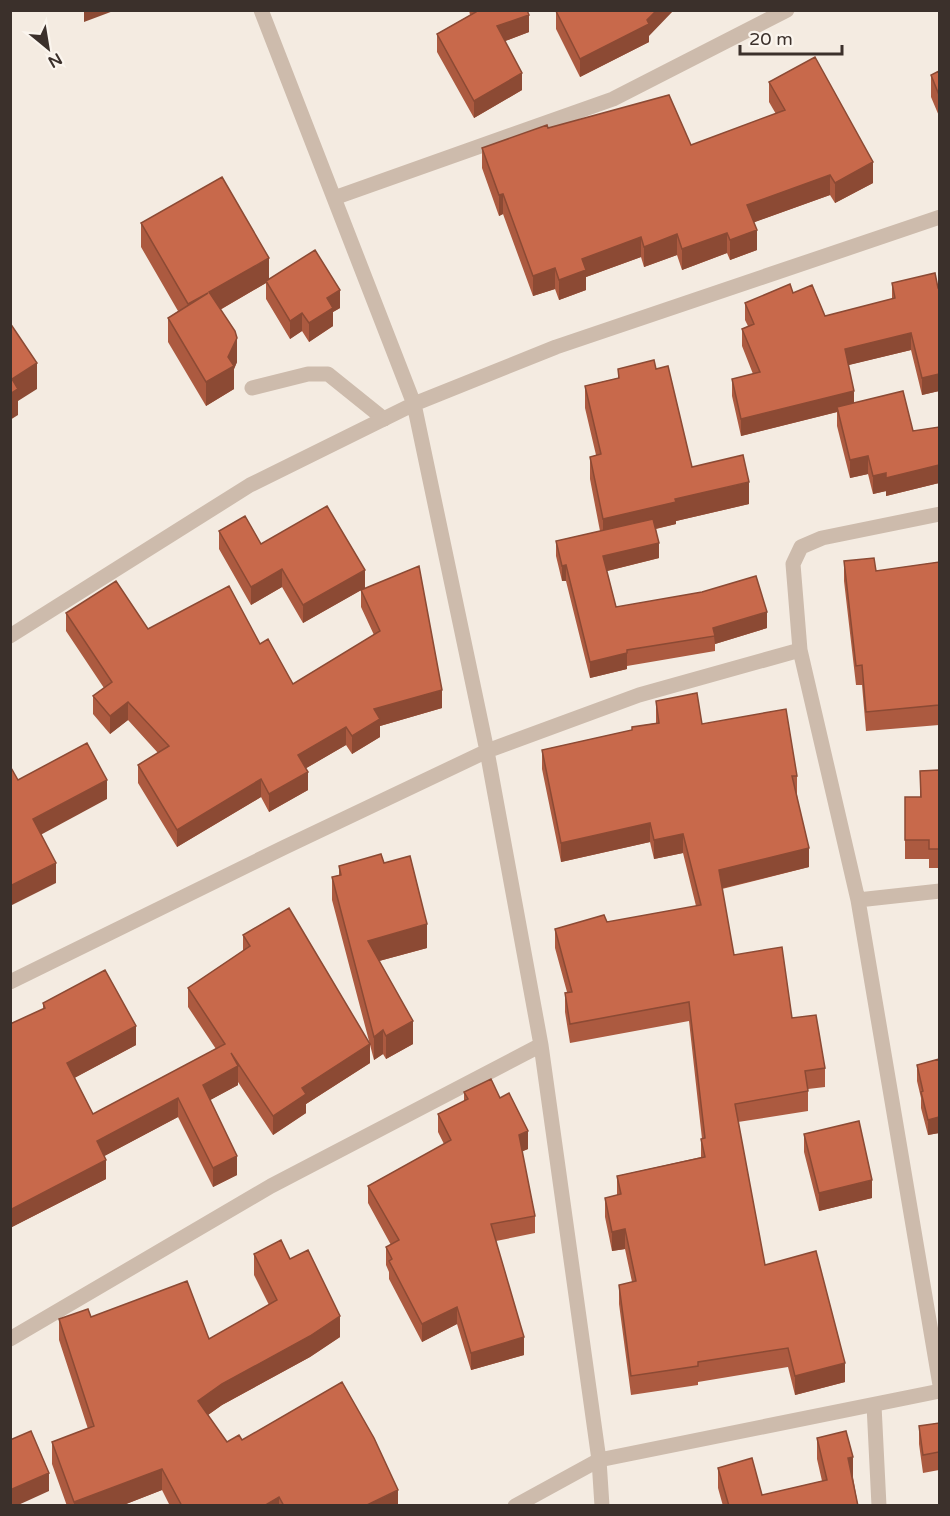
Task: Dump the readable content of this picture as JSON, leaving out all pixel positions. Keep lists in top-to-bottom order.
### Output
{
  "scale_bar": "20 m",
  "north": "bottom right"
}
